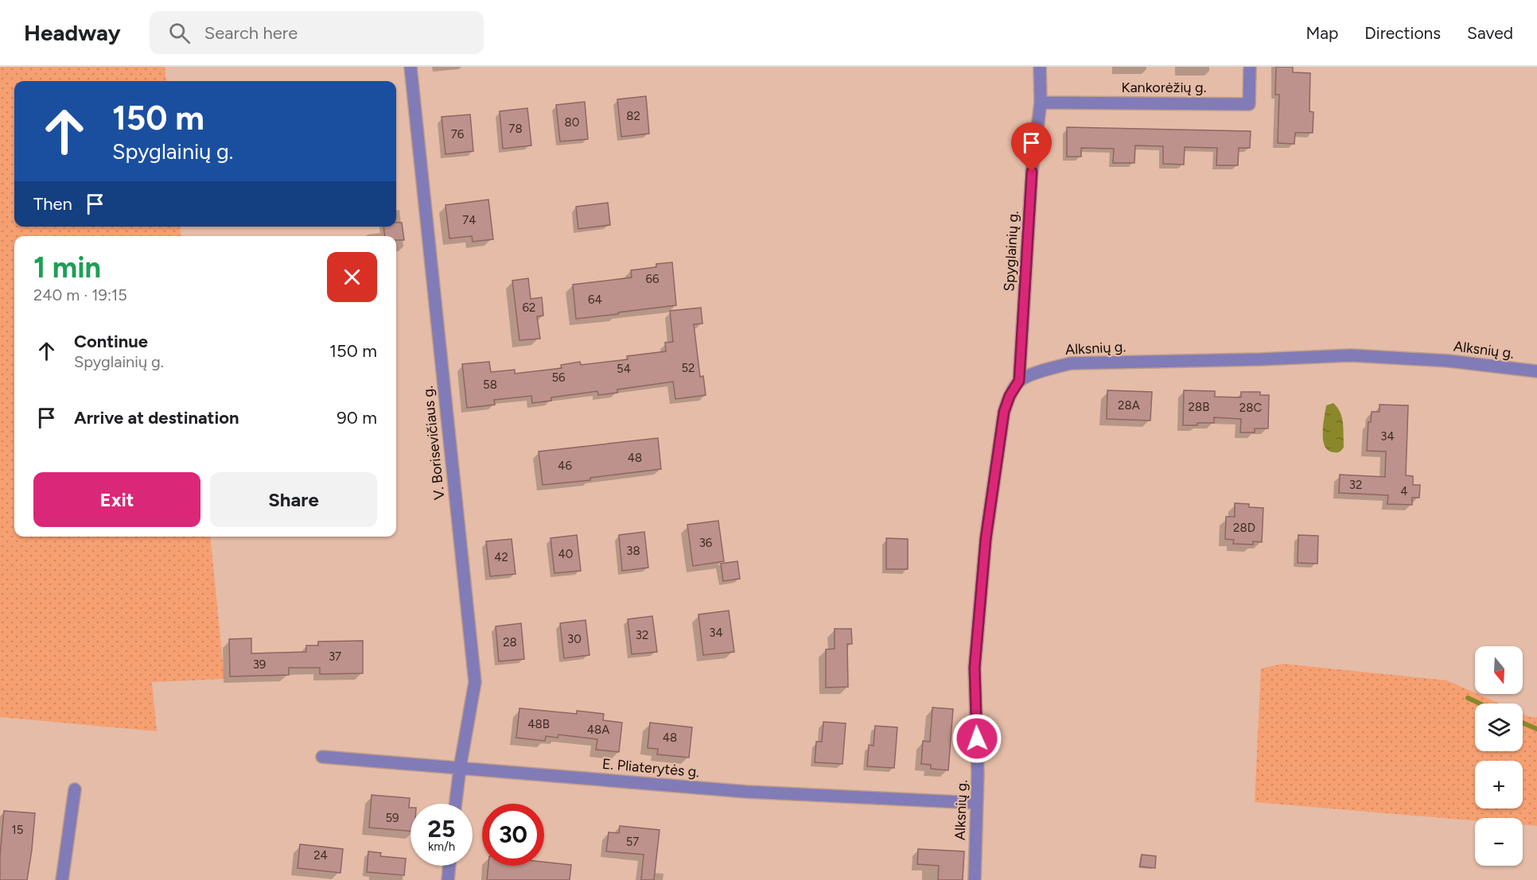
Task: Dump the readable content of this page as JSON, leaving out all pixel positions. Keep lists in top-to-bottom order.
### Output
{
  "streets": {
    "street": [
      "Kankorėžių g.",
      "Spyglainių g.",
      "Alksnių g.",
      "V. Borisevičiaus g.",
      "E. Pliaterytės g."
    ]
  },
  "crossings": [
    ["Kankorėžių g.", "Spyglainių g."],
    ["Spyglainių g.", "Alksnių g."],
    ["Alksnių g.", "E. Pliaterytės g."],
    ["V. Borisevičiaus g.", "E. Pliaterytės g."]
  ],
  "house_numbers": [
    "82",
    "80",
    "78",
    "76",
    "74",
    "66",
    "64",
    "62",
    "52",
    "54",
    "56",
    "58",
    "28A",
    "28B",
    "28C",
    "34",
    "48",
    "46",
    "32",
    "4",
    "28D",
    "36",
    "38",
    "40",
    "42",
    "34",
    "32",
    "30",
    "28",
    "37",
    "39",
    "48B",
    "48A",
    "48",
    "59",
    "15",
    "57",
    "24"
  ],
  "north": "bottom",
  "page": {
    "header": "Headway",
    "search": "Search here",
    "nav": ["Map", "Directions", "Saved"],
    "turn": ["150 m", "Spyglainių g."],
    "then": "Then",
    "heading": ["1 min", "240 m · 19:15"],
    "list": [
      {
        "name": "Continue",
        "note": "Spyglainių g.",
        "value": "150 m"
      },
      {
        "name": "Arrive at destination",
        "value": "90 m"
      }
    ],
    "buttons": ["Exit", "Share"],
    "map_buttons": ["+", "−"],
    "speed": "25 km/h",
    "limit": "30"
  }
}
